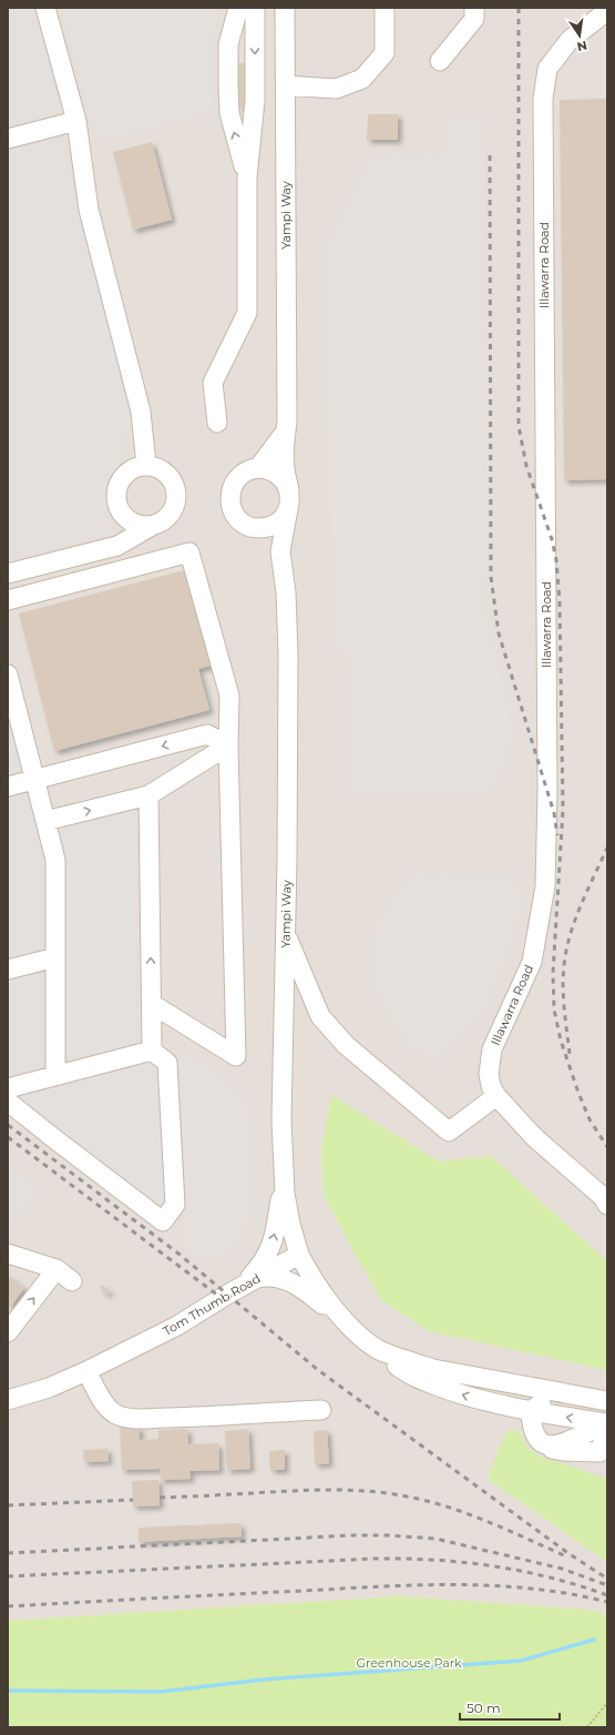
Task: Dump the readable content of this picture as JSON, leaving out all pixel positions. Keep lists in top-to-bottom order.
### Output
{
  "streets": {
    "street": ["Yampi Way", "Illawarra Road", "Tom Thumb Road"]
  },
  "crossings": [
    ["Yampi Way", "Tom Thumb Road"]
  ],
  "parks": ["Greenhouse Park"],
  "scale_bar": "50 m",
  "north": "bottom"
}
